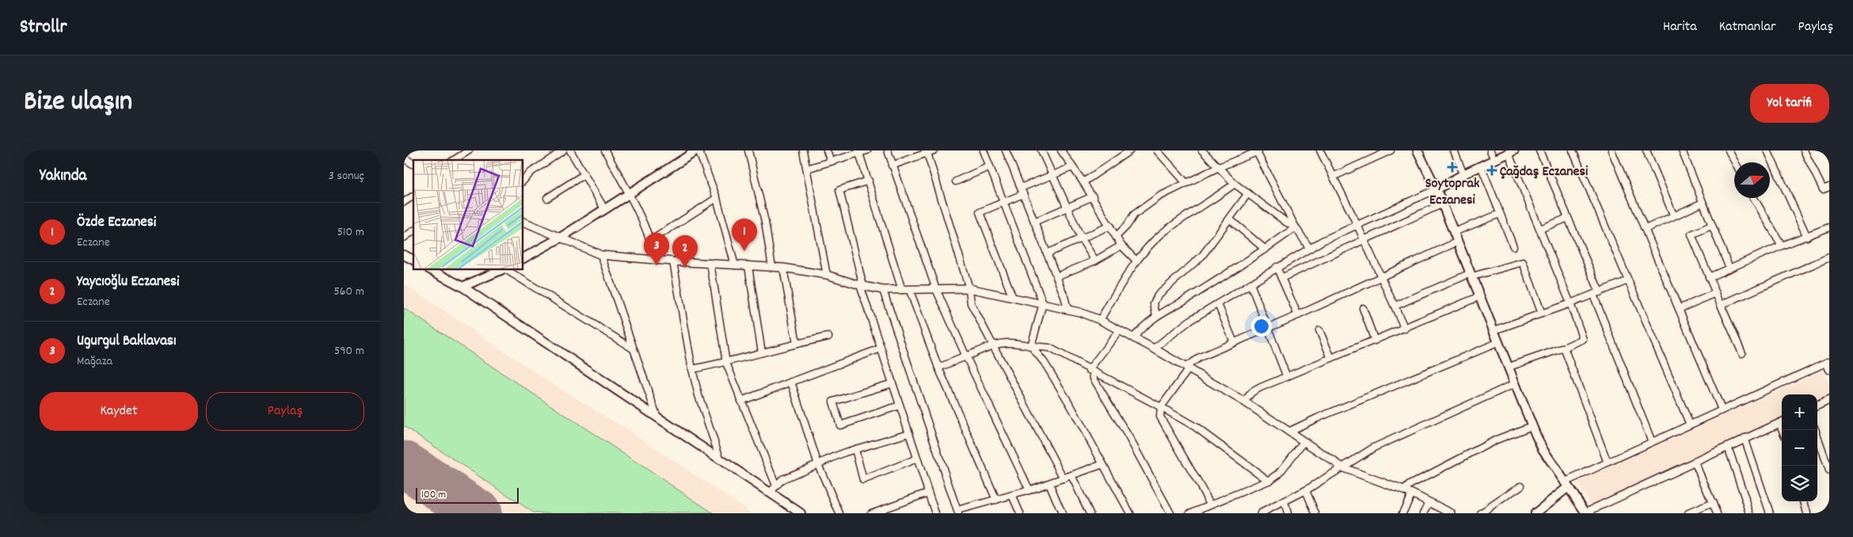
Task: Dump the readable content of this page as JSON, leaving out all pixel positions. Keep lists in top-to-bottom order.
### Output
{
  "places": {
    "health": ["Soytoprak Eczanesi", "Çağdaş Eczanesi"]
  },
  "scale_bar": "100 m",
  "north": "right",
  "page": {
    "header": "Strollr",
    "nav": ["Harita", "Katmanlar", "Paylaş"],
    "title": "Bize ulaşın",
    "buttons": [
      "Yol tarifi",
      ["Kaydet", "Paylaş"]
    ],
    "heading": ["Yakında", "3 sonuç"],
    "list": [
      {
        "mark": "1",
        "name": "Özde Eczanesi",
        "note": "Eczane",
        "value": "510 m"
      },
      {
        "mark": "2",
        "name": "Yaycıoğlu Eczanesi",
        "note": "Eczane",
        "value": "560 m"
      },
      {
        "mark": "3",
        "name": "Ugurgul Baklavası",
        "note": "Mağaza",
        "value": "590 m"
      }
    ],
    "pins": ["1", "3", "2"],
    "map_buttons": ["+", "−"],
    "scale": "100 m"
  }
}
